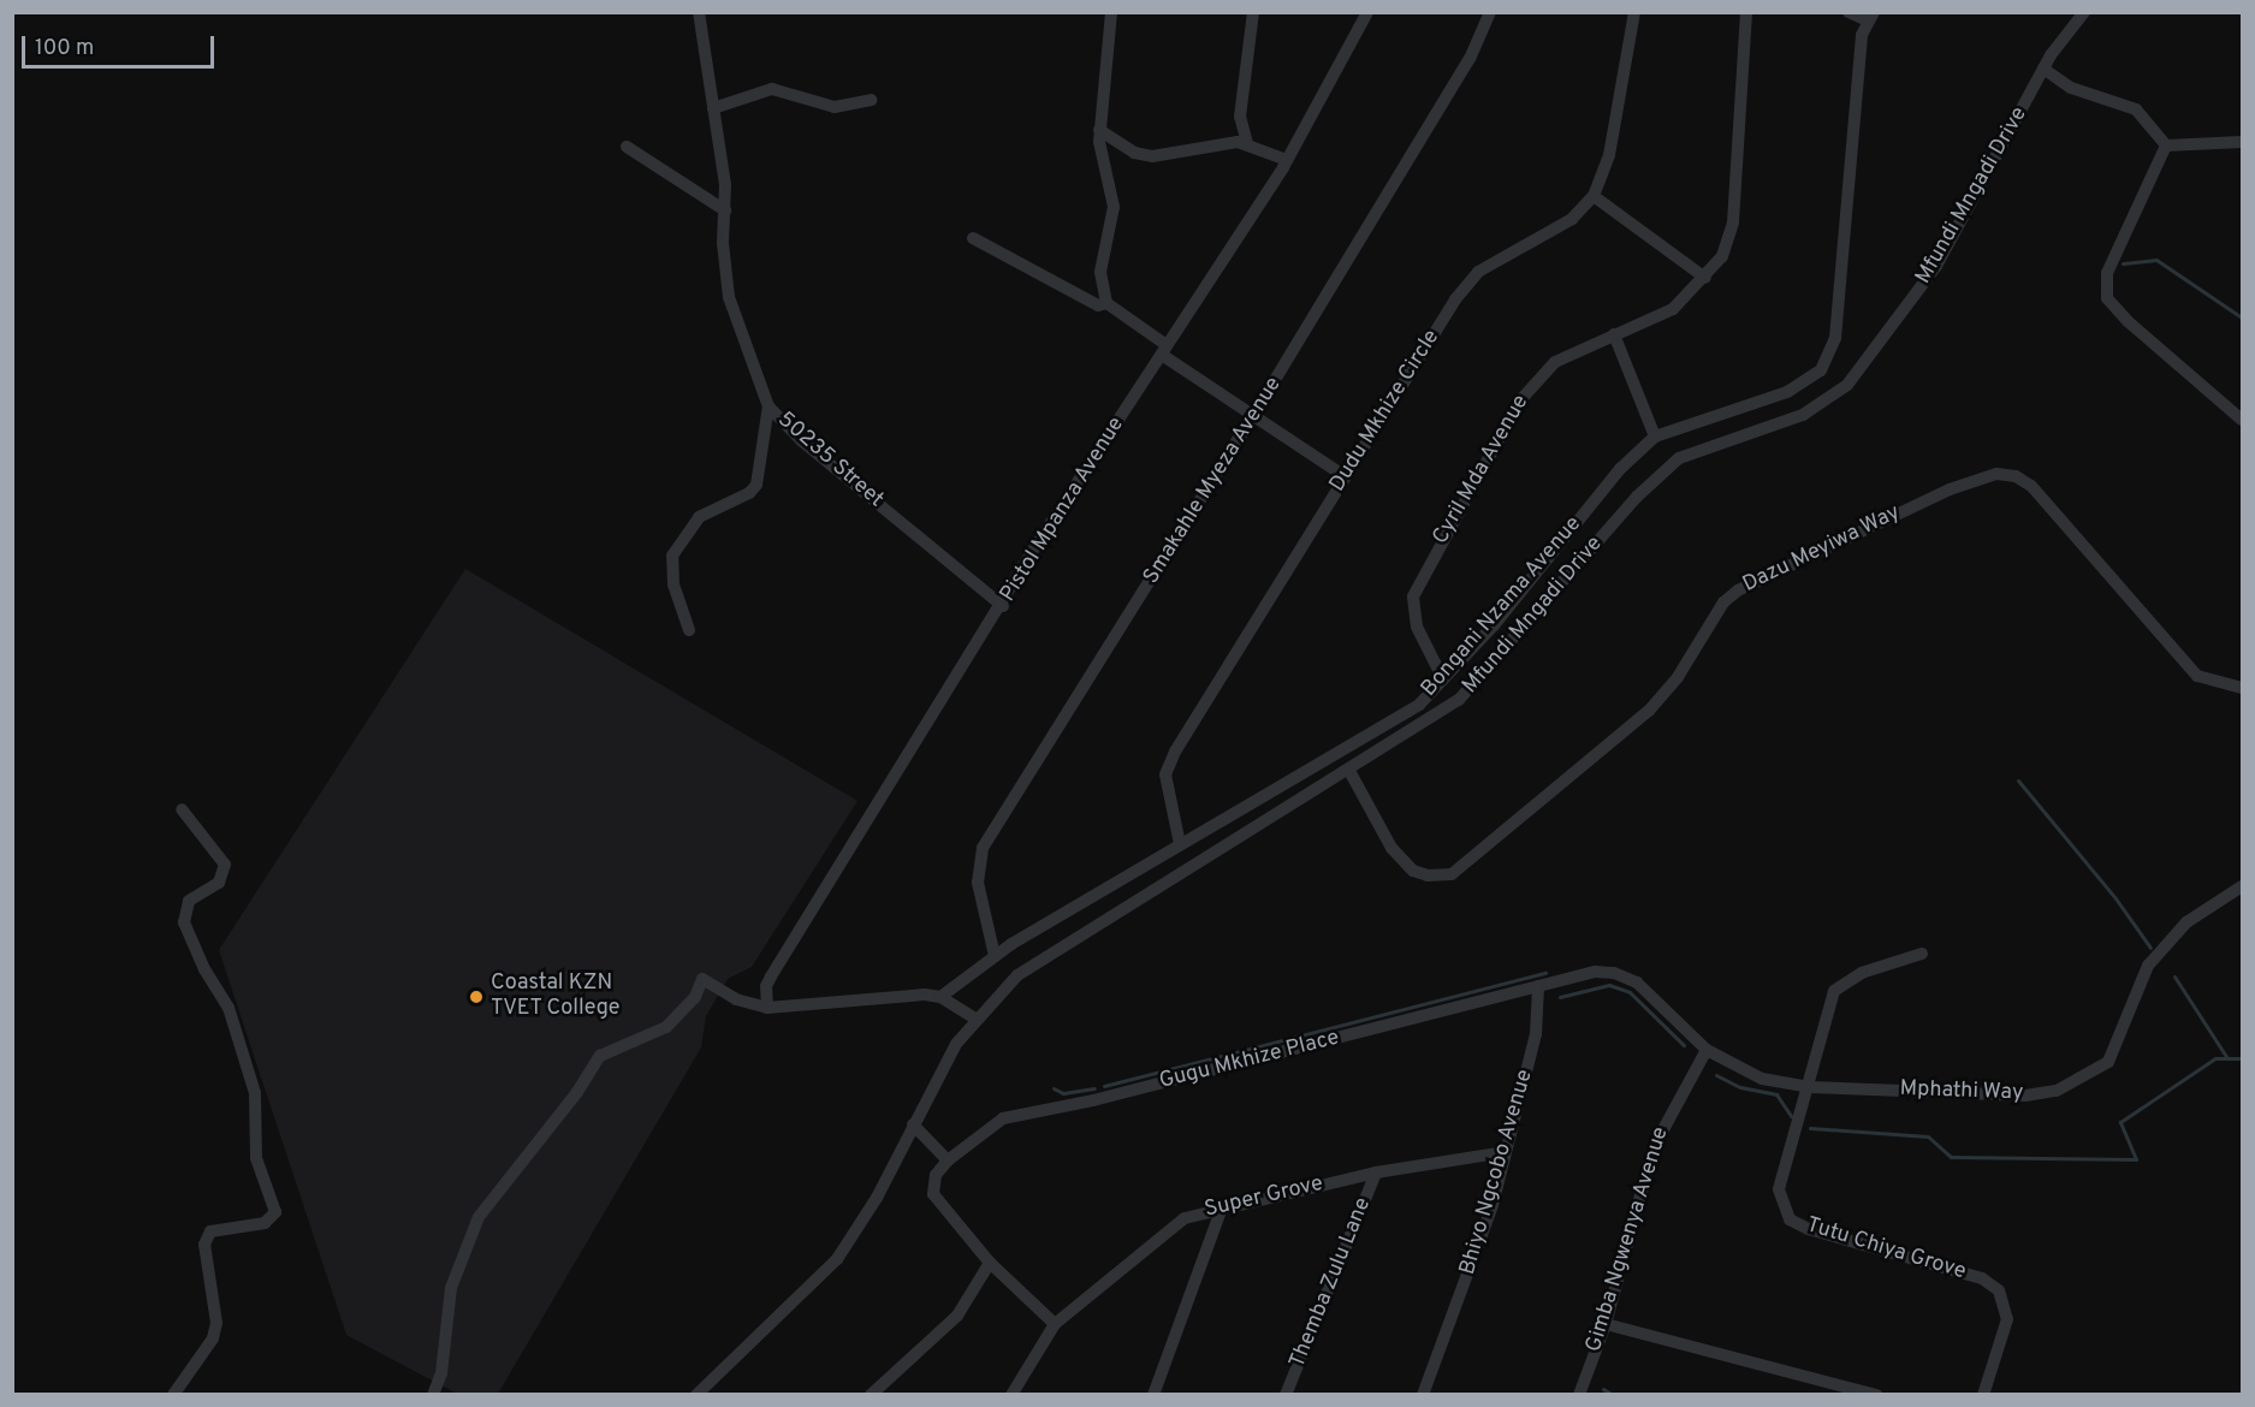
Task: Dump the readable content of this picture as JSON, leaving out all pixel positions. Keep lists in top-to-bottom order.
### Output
{
  "streets": {
    "street": [
      "Mfundi Mngadi Drive",
      "Dudu Mkhize Circle",
      "50235 Street",
      "Cyril Mda Avenue",
      "Smakahle Myeza Avenue",
      "Pistol Mpanza Avenue",
      "Dazu Meyiwa Way",
      "Bongani Nzama Avenue",
      "Gugu Mkhize Place",
      "Mphathi Way",
      "Bhiyo Ngcobo Avenue",
      "Super Grove",
      "Gimba Ngwenya Avenue",
      "Tutu Chiya Grove",
      "Themba Zulu Lane"
    ]
  },
  "crossings": [
    ["Mfundi Mngadi Drive", "Dazu Meyiwa Way"],
    ["Dudu Mkhize Circle", "Bongani Nzama Avenue"],
    ["50235 Street", "Pistol Mpanza Avenue"],
    ["Cyril Mda Avenue", "Bongani Nzama Avenue"],
    ["Smakahle Myeza Avenue", "Bongani Nzama Avenue"],
    ["Gugu Mkhize Place", "Mphathi Way"],
    ["Gugu Mkhize Place", "Bhiyo Ngcobo Avenue"],
    ["Mphathi Way", "Gimba Ngwenya Avenue"],
    ["Mphathi Way", "Tutu Chiya Grove"],
    ["Bhiyo Ngcobo Avenue", "Super Grove"],
    ["Super Grove", "Themba Zulu Lane"]
  ],
  "places": ["Coastal KZN TVET College"],
  "scale_bar": "100 m"
}
